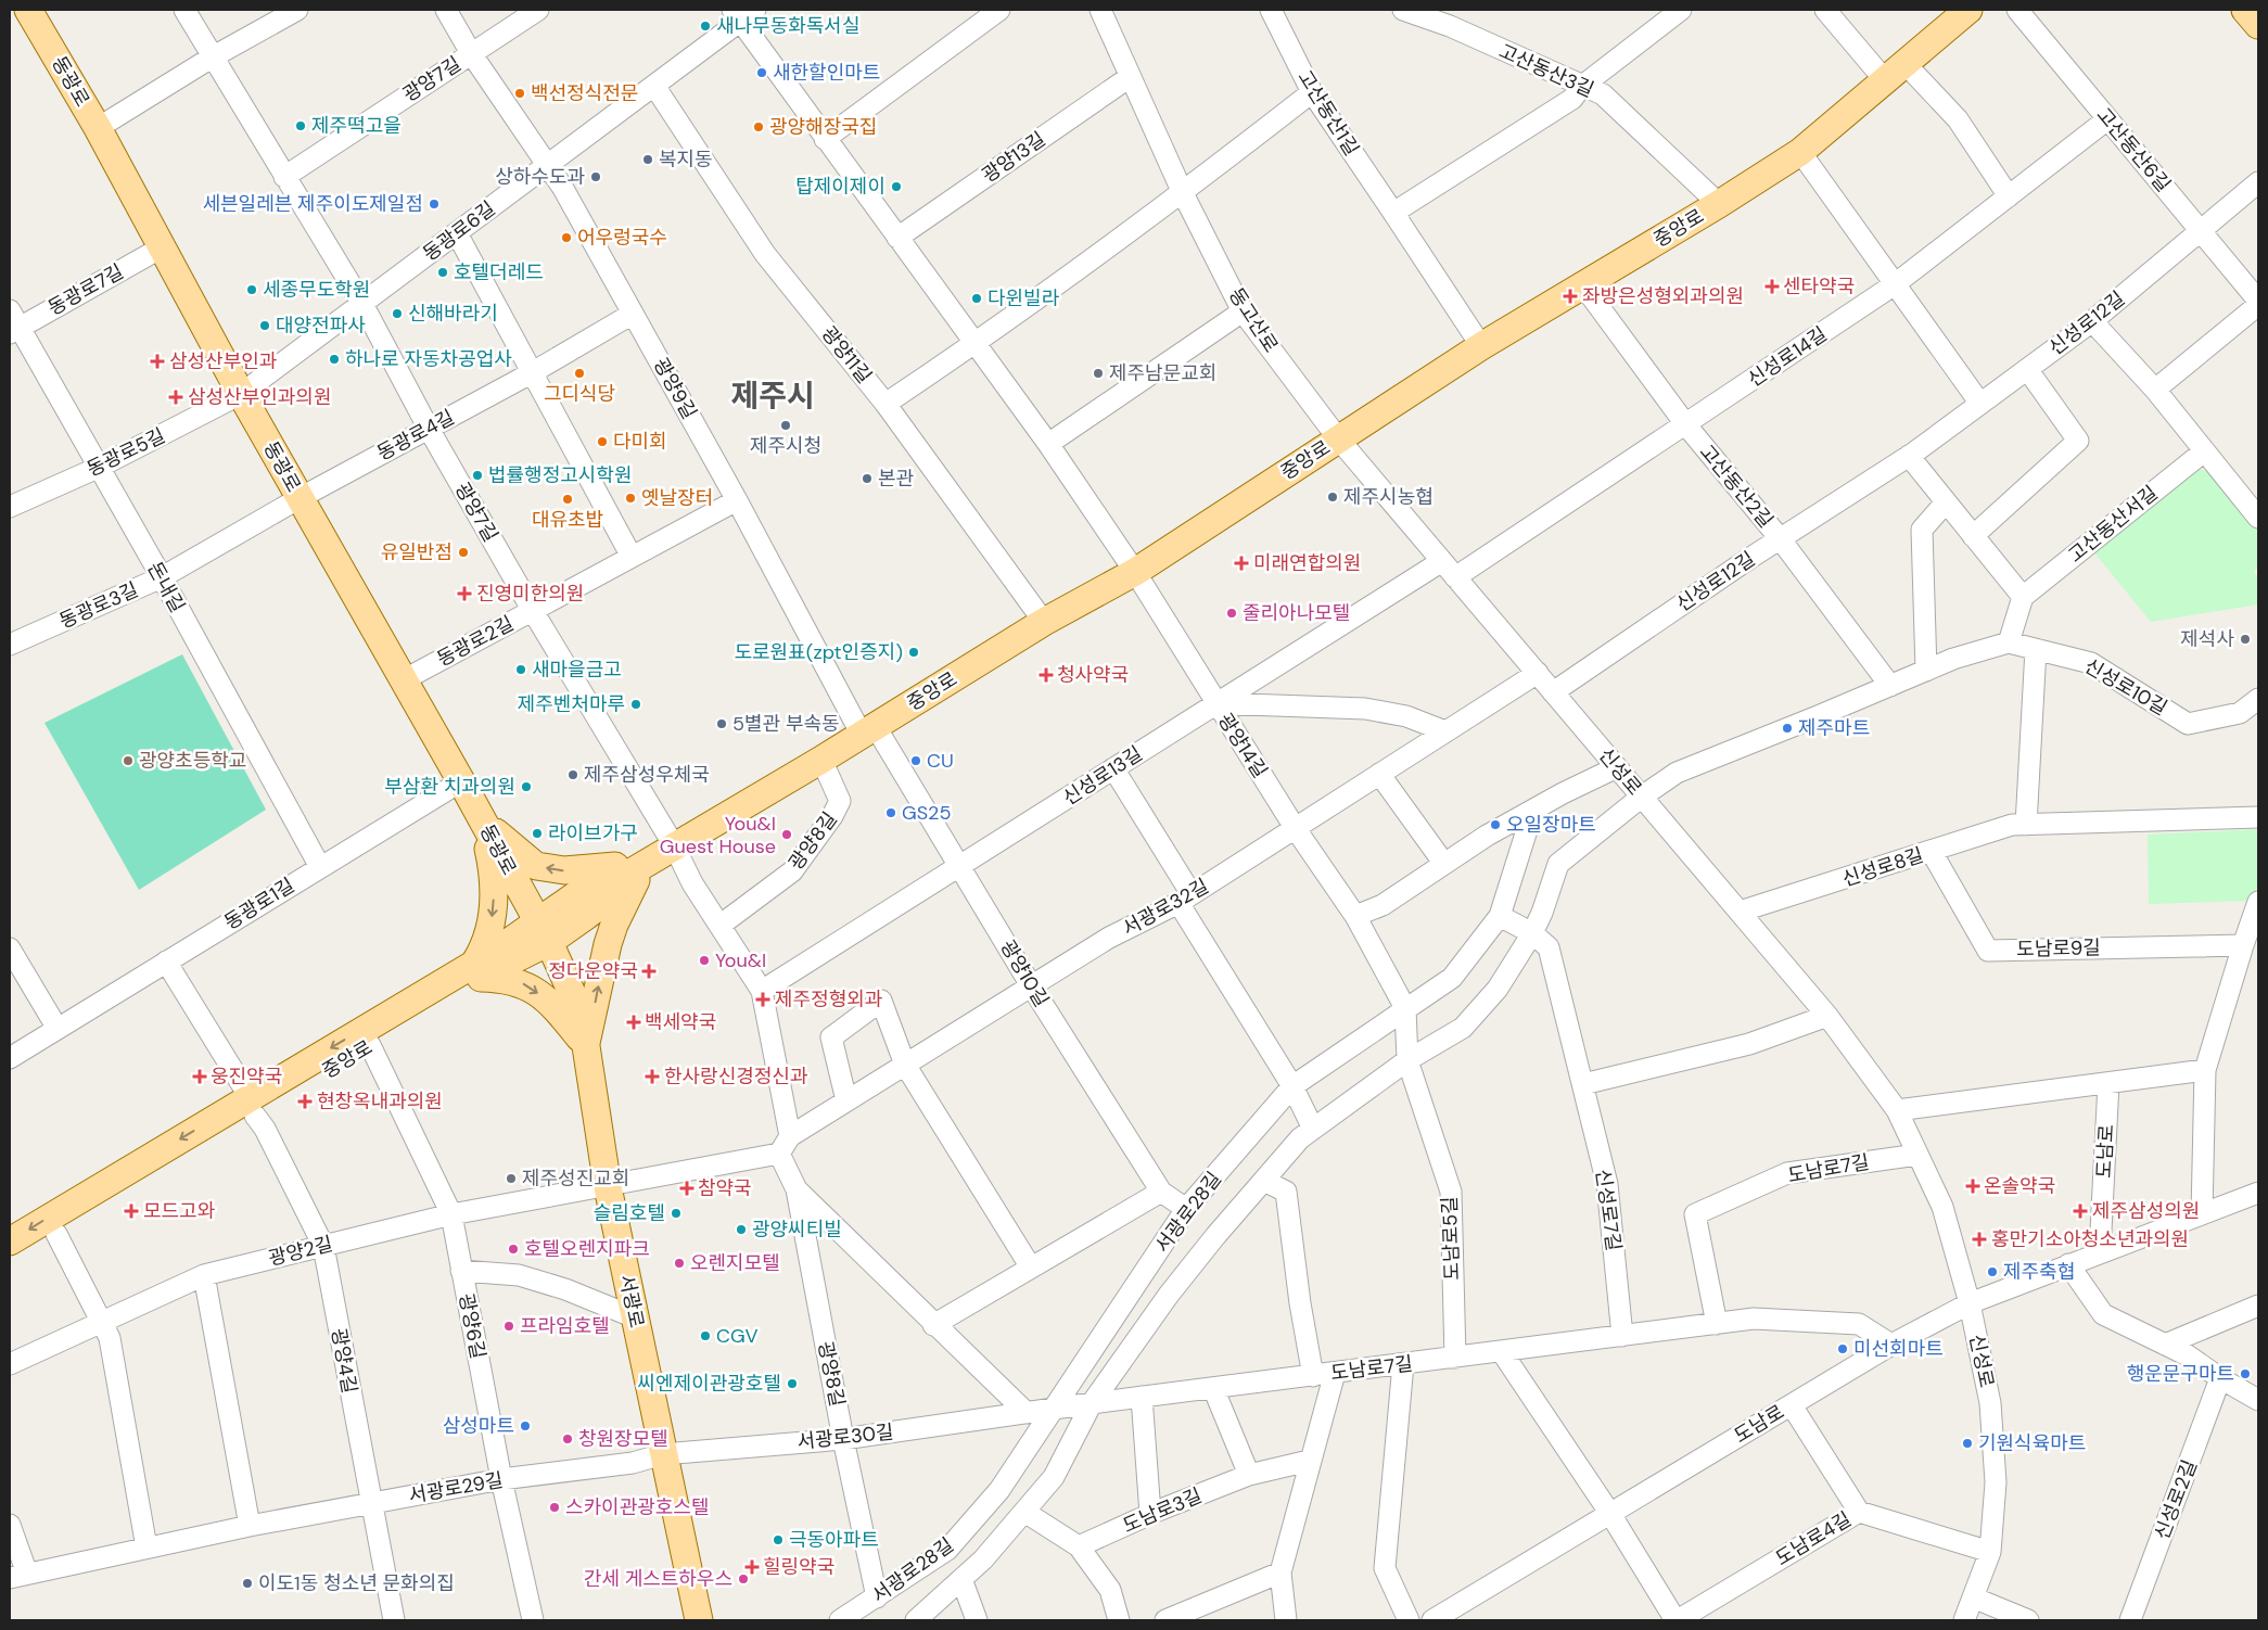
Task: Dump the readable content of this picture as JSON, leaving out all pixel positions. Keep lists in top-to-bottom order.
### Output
{
  "streets": {
    "main road": ["동광로", "중앙로", "서광로"],
    "street": [
      "고산동산3길",
      "광양7길",
      "고산동산1길",
      "고산동산6길",
      "광양13길",
      "동광로6길",
      "동광로7길",
      "동고산로",
      "신성로12길",
      "광양11길",
      "신성로14길",
      "광양9길",
      "동광로4길",
      "동광로5길",
      "고산동산2길",
      "고산동산서길",
      "돈내길",
      "동광로3길",
      "동광로2길",
      "신성로10길",
      "광양14길",
      "신성로",
      "신성로13길",
      "광양8길",
      "신성로8길",
      "동광로1길",
      "서광로32길",
      "도남로9길",
      "광양10길",
      "도남로",
      "도남로7길",
      "신성로7길",
      "서광로28길",
      "도남로5길",
      "광양2길",
      "광양6길",
      "광양4길",
      "서광로30길",
      "서광로29길",
      "신성로2길",
      "도남로3길",
      "도남로4길"
    ]
  },
  "crossings": [
    ["고산동산3길", "중앙로"],
    ["광양7길", "중앙로"],
    ["광양7길", "동광로6길"],
    ["광양7길", "광양9길"],
    ["광양7길", "동광로4길"],
    ["광양7길", "동광로2길"],
    ["광양7길", "광양8길"],
    ["동광로", "중앙로"],
    ["동광로", "동광로6길"],
    ["동광로", "동광로7길"],
    ["동광로", "동광로4길"],
    ["동광로", "동광로5길"],
    ["동광로", "동광로3길"],
    ["동광로", "동광로2길"],
    ["동광로", "동광로1길"],
    ["동광로", "서광로"],
    ["고산동산1길", "중앙로"],
    ["고산동산6길", "신성로12길"],
    ["고산동산6길", "신성로14길"],
    ["광양13길", "동고산로"],
    ["중앙로", "동고산로"],
    ["중앙로", "광양11길"],
    ["중앙로", "광양9길"],
    ["중앙로", "고산동산2길"],
    ["중앙로", "광양14길"],
    ["중앙로", "신성로"],
    ["중앙로", "광양8길"],
    ["중앙로", "광양10길"],
    ["중앙로", "서광로"],
    ["중앙로", "광양6길"],
    ["중앙로", "광양4길"],
    ["동광로6길", "광양11길"],
    ["동광로6길", "광양9길"],
    ["동광로6길", "동광로5길"],
    ["동광로7길", "돈내길"],
    ["동고산로", "신성로"],
    ["신성로12길", "고산동산2길"],
    ["신성로12길", "신성로"],
    ["신성로14길", "고산동산2길"],
    ["신성로14길", "신성로"],
    ["광양9길", "동광로4길"],
    ["광양9길", "동광로2길"],
    ["광양9길", "광양10길"],
    ["동광로4길", "동광로3길"],
    ["동광로5길", "돈내길"],
    ["고산동산2길", "신성로10길"],
    ["돈내길", "동광로3길"],
    ["돈내길", "동광로1길"],
    ["신성로10길", "신성로"],
    ["신성로10길", "도남로7길"],
    ["신성로10길", "신성로7길"],
    ["신성로10길", "도남로5길"],
    ["광양14길", "신성로13길"],
    ["광양14길", "서광로32길"],
    ["광양14길", "서광로28길"],
    ["광양14길", "도남로5길"],
    ["신성로", "신성로13길"],
    ["신성로", "신성로8길"],
    ["신성로", "서광로32길"],
    ["신성로", "도남로"],
    ["신성로", "도남로7길"],
    ["신성로", "도남로4길"],
    ["신성로13길", "광양8길"],
    ["신성로13길", "광양10길"],
    ["광양8길", "서광로32길"],
    ["광양8길", "서광로28길"],
    ["광양8길", "서광로30길"],
    ["신성로8길", "도남로9길"],
    ["동광로1길", "광양4길"],
    ["서광로32길", "광양10길"],
    ["광양10길", "서광로28길"],
    ["도남로", "도남로7길"],
    ["도남로7길", "신성로7길"],
    ["도남로7길", "서광로28길"],
    ["도남로7길", "도남로5길"],
    ["도남로7길", "서광로30길"],
    ["신성로7길", "서광로28길"],
    ["서광로28길", "도남로5길"],
    ["광양2길", "서광로"],
    ["광양2길", "광양6길"],
    ["광양2길", "광양4길"],
    ["서광로", "서광로30길"],
    ["서광로", "서광로29길"],
    ["광양6길", "서광로29길"],
    ["광양4길", "서광로29길"],
    ["서광로30길", "서광로29길"]
  ],
  "districts": ["제주시"],
  "places": {
    "other": [
      "새나무동화독서실",
      "새한할인마트",
      "백선정식전문",
      "제주떡고을",
      "광양해장국집",
      "복지동",
      "상하수도과",
      "탑제이제이",
      "세븐일레븐 제주이도제일점",
      "어우렁국수",
      "호텔더레드",
      "세종무도학원",
      "다윈빌라",
      "신해바라기",
      "대양전파사",
      "하나로 자동차공업사",
      "그디식당",
      "제주남문교회",
      "제주시청",
      "다미회",
      "법률행정고시학원",
      "본관",
      "제주시농협",
      "옛날장터",
      "대유초밥",
      "유일반점",
      "줄리아나모텔",
      "제석사",
      "도로원표(zpt인증지)",
      "새마을금고",
      "제주벤처마루",
      "5별관 부속동",
      "제주마트",
      "광양초등학교",
      "CU",
      "제주삼성우체국",
      "부삼환 치과의원",
      "GS25",
      "오일장마트",
      "라이브가구",
      "You&I Guest House",
      "You&I",
      "제주성진교회",
      "슬림호텔",
      "광양씨티빌",
      "호텔오렌지파크",
      "오렌지모텔",
      "제주축협",
      "프라임호텔",
      "CGV",
      "미선회마트",
      "행운문구마트",
      "씨엔제이관광호텔",
      "삼성마트",
      "창원장모텔",
      "기원식육마트",
      "스카이관광호스텔",
      "극동아파트",
      "간세 게스트하우스",
      "이도1동 청소년 문화의집"
    ],
    "health": [
      "센타약국",
      "좌방은성형외과의원",
      "삼성산부인과",
      "삼성산부인과의원",
      "미래연합의원",
      "진영미한의원",
      "청사약국",
      "정다운약국",
      "제주정형외과",
      "백세약국",
      "웅진약국",
      "한사랑신경정신과",
      "현창옥내과의원",
      "온솔약국",
      "참약국",
      "모드고와",
      "제주삼성의원",
      "홍만기소아청소년과의원",
      "힐링약국"
    ]
  }
}
